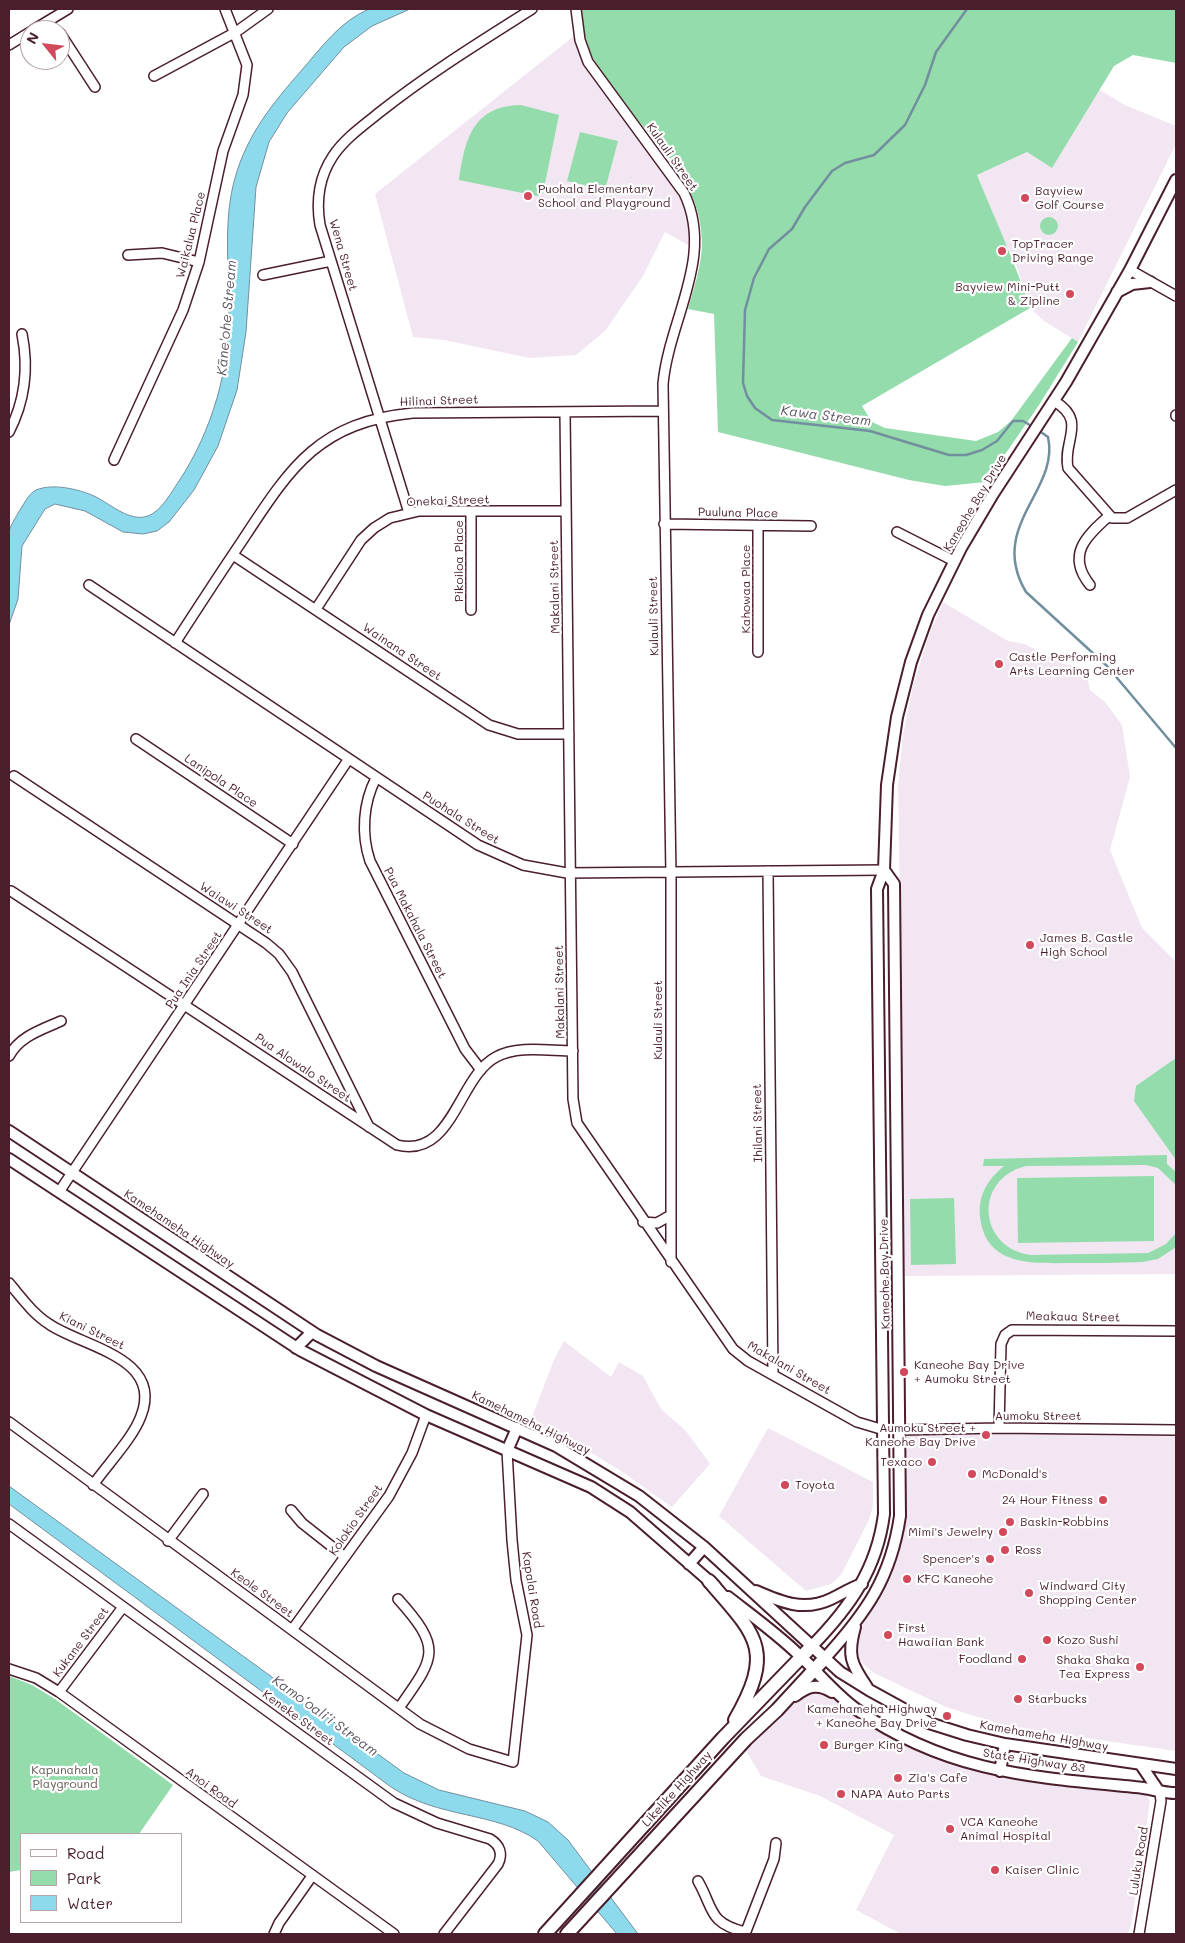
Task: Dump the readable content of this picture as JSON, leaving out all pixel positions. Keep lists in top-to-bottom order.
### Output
{
  "streets": {
    "highway": ["Likelike Highway"],
    "main road": ["Kaneohe Bay Drive", "Kamehameha Highway", "State Highway 83"],
    "street": [
      "Kulauli Street",
      "Waikalua Place",
      "Wena Street",
      "Hilinai Street",
      "Onekai Street",
      "Puuluna Place",
      "Pikoiloa Place",
      "Makalani Street",
      "Kahowaa Place",
      "Wainana Street",
      "Lanipola Place",
      "Puohala Street",
      "Waiawi Street",
      "Pua Makahala Street",
      "Pua Inia Street",
      "Pua Alowalo Street",
      "Ihilani Street",
      "Meakaua Street",
      "Kiani Street",
      "Aumoku Street",
      "Kolokio Street",
      "Kapalai Road",
      "Keole Street",
      "Kukane Street",
      "Keneke Street",
      "Anoi Road",
      "Luluku Road"
    ]
  },
  "crossings": [
    ["Kulauli Street", "Hilinai Street"],
    ["Kulauli Street", "Puuluna Place"],
    ["Kulauli Street", "Makalani Street"],
    ["Kulauli Street", "Puohala Street"],
    ["Wena Street", "Hilinai Street"],
    ["Wena Street", "Onekai Street"],
    ["Hilinai Street", "Makalani Street"],
    ["Hilinai Street", "Wainana Street"],
    ["Hilinai Street", "Puohala Street"],
    ["Onekai Street", "Pikoiloa Place"],
    ["Onekai Street", "Makalani Street"],
    ["Onekai Street", "Wainana Street"],
    ["Kaneohe Bay Drive", "Makalani Street"],
    ["Kaneohe Bay Drive", "Puohala Street"],
    ["Kaneohe Bay Drive", "Kamehameha Highway"],
    ["Kaneohe Bay Drive", "Aumoku Street"],
    ["Kaneohe Bay Drive", "Likelike Highway"],
    ["Puuluna Place", "Kahowaa Place"],
    ["Makalani Street", "Wainana Street"],
    ["Makalani Street", "Puohala Street"],
    ["Makalani Street", "Pua Alowalo Street"],
    ["Makalani Street", "Ihilani Street"],
    ["Lanipola Place", "Pua Inia Street"],
    ["Puohala Street", "Pua Makahala Street"],
    ["Puohala Street", "Pua Inia Street"],
    ["Puohala Street", "Ihilani Street"],
    ["Waiawi Street", "Pua Inia Street"],
    ["Waiawi Street", "Pua Alowalo Street"],
    ["Pua Makahala Street", "Pua Alowalo Street"],
    ["Pua Inia Street", "Pua Alowalo Street"],
    ["Pua Inia Street", "Kamehameha Highway"],
    ["Kamehameha Highway", "Likelike Highway"],
    ["Meakaua Street", "Aumoku Street"],
    ["Kiani Street", "Keole Street"],
    ["Kolokio Street", "Keole Street"],
    ["Kapalai Road", "Keole Street"],
    ["Kukane Street", "Keneke Street"],
    ["Kukane Street", "Anoi Road"],
    ["State Highway 83", "Likelike Highway"],
    ["State Highway 83", "Luluku Road"]
  ],
  "water": ["Kāne'ohe Stream", "Kawa Stream", "Kamoʻoaliʻi Stream"],
  "parks": ["Kapunahala Playground"],
  "places": [
    "Puohala Elementary School and Playground",
    "Bayview Golf Course",
    "TopTracer Driving Range",
    "Bayview Mini-Putt & Zipline",
    "Castle Performing Arts Learning Center",
    "James B. Castle High School",
    "Kaneohe Bay Drive + Aumoku Street",
    "Aumoku Street + Kaneohe Bay Drive",
    "Texaco",
    "McDonald's",
    "Toyota",
    "24 Hour Fitness",
    "Baskin-Robbins",
    "Mimi's Jewelry",
    "Ross",
    "Spencer's",
    "KFC Kaneohe",
    "Windward City Shopping Center",
    "First Hawaiian Bank",
    "Kozo Sushi",
    "Foodland",
    "Shaka Shaka Tea Express",
    "Starbucks",
    "Kamehameha Highway + Kaneohe Bay Drive",
    "Burger King",
    "Zia's Cafe",
    "NAPA Auto Parts",
    "VCA Kaneohe Animal Hospital",
    "Kaiser Clinic"
  ],
  "legend": ["Road", "Park", "Water"],
  "north": "top left"
}
